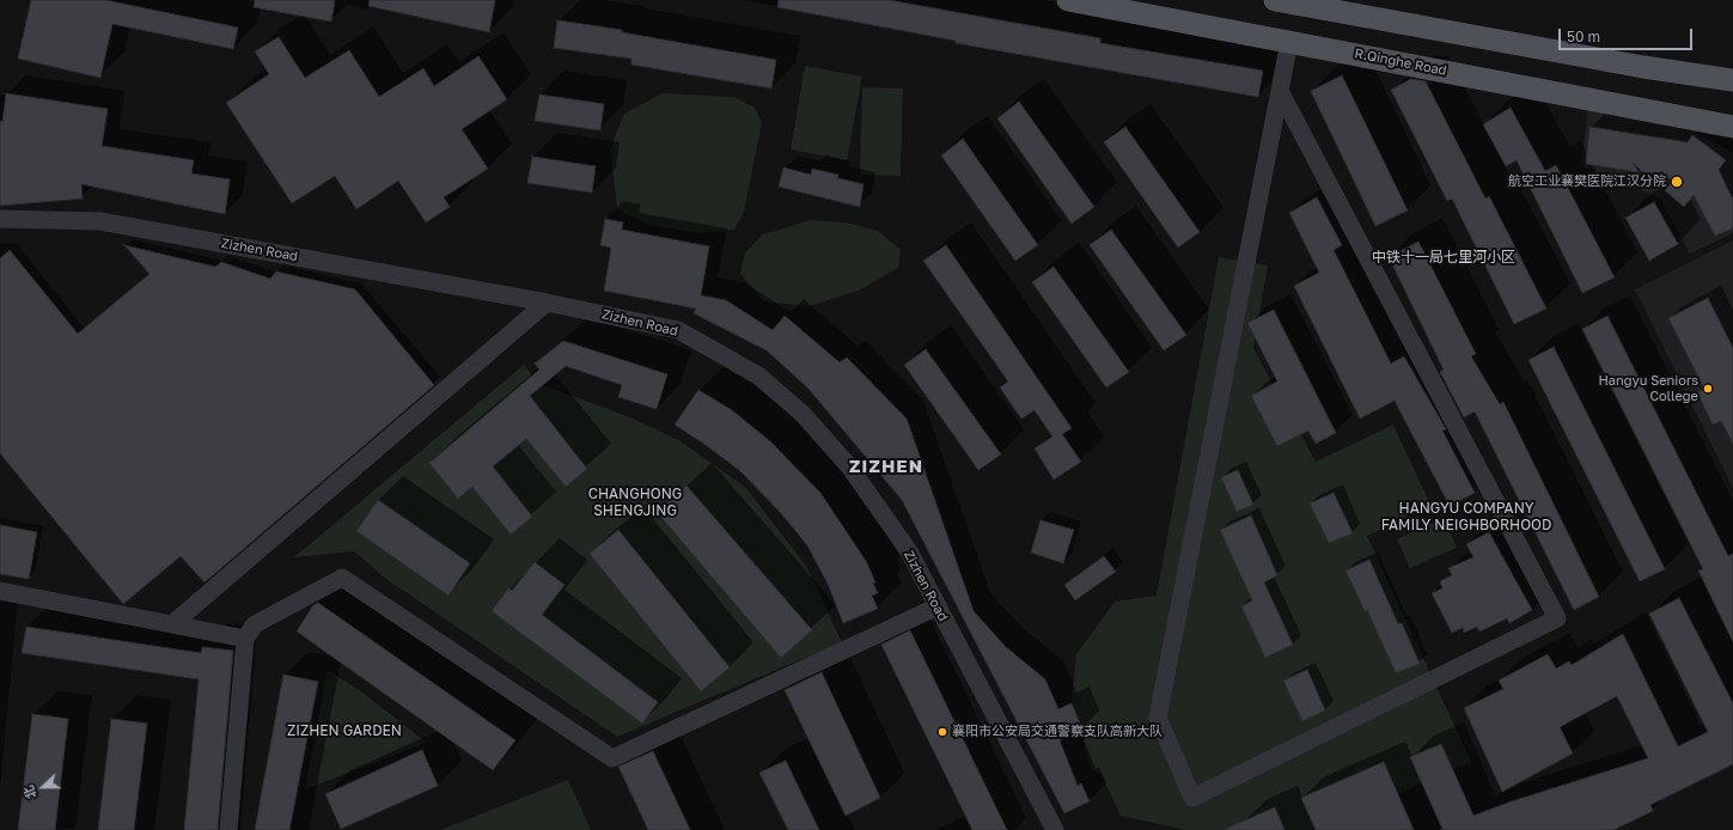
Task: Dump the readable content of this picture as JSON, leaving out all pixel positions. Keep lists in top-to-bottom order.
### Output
{
  "streets": {
    "main road": ["R.Qinghe Road"],
    "street": ["Zizhen Road"]
  },
  "districts": [
    "中铁十一局七里河小区",
    "ZIZHEN",
    "CHANGHONG SHENGJING",
    "HANGYU COMPANY FAMILY NEIGHBORHOOD",
    "ZIZHEN GARDEN"
  ],
  "places": ["航空工业襄樊医院江汉分院", "Hangyu Seniors College", "襄阳市公安局交通警察支队高新大队"],
  "scale_bar": "50 m",
  "north": "left"
}
